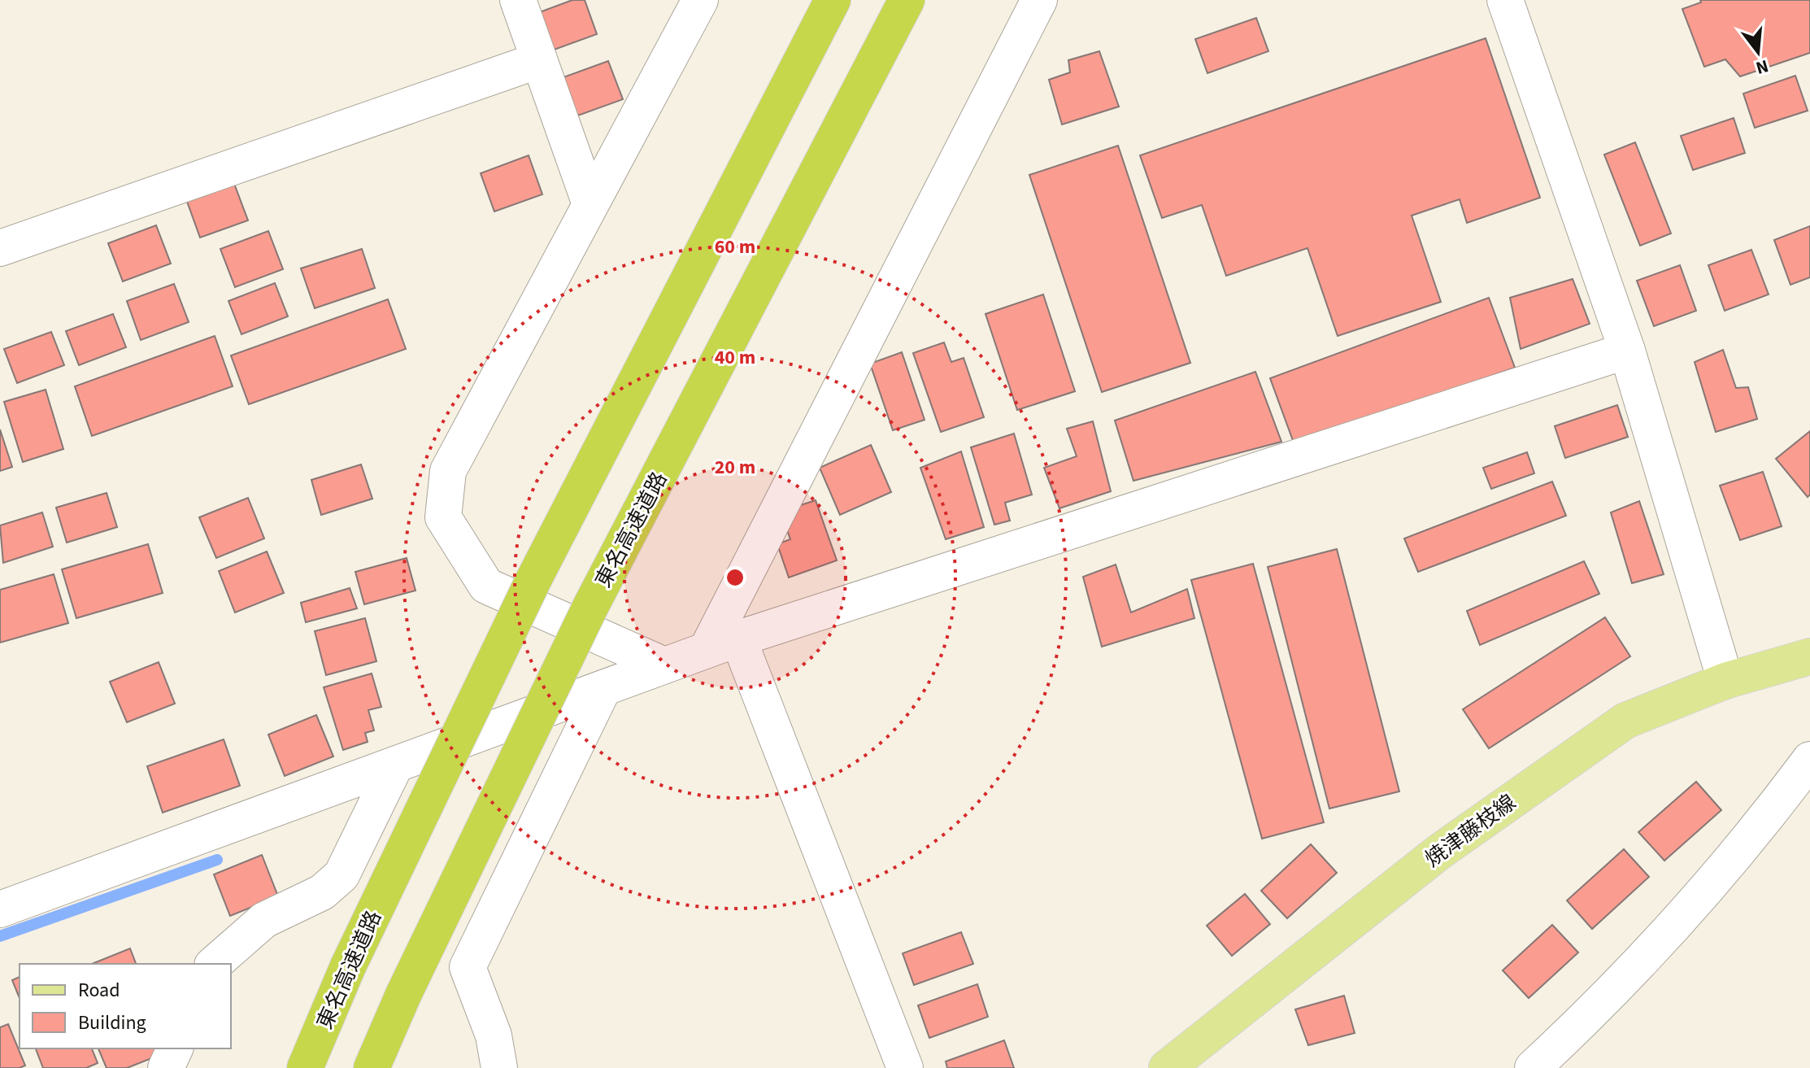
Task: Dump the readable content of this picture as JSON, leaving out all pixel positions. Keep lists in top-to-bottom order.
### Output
{
  "streets": {
    "highway": ["東名高速道路"],
    "main road": ["焼津藤枝線"]
  },
  "legend": ["Road", "Building"],
  "north": "bottom",
  "rings": ["60 m", "40 m", "20 m"]
}
